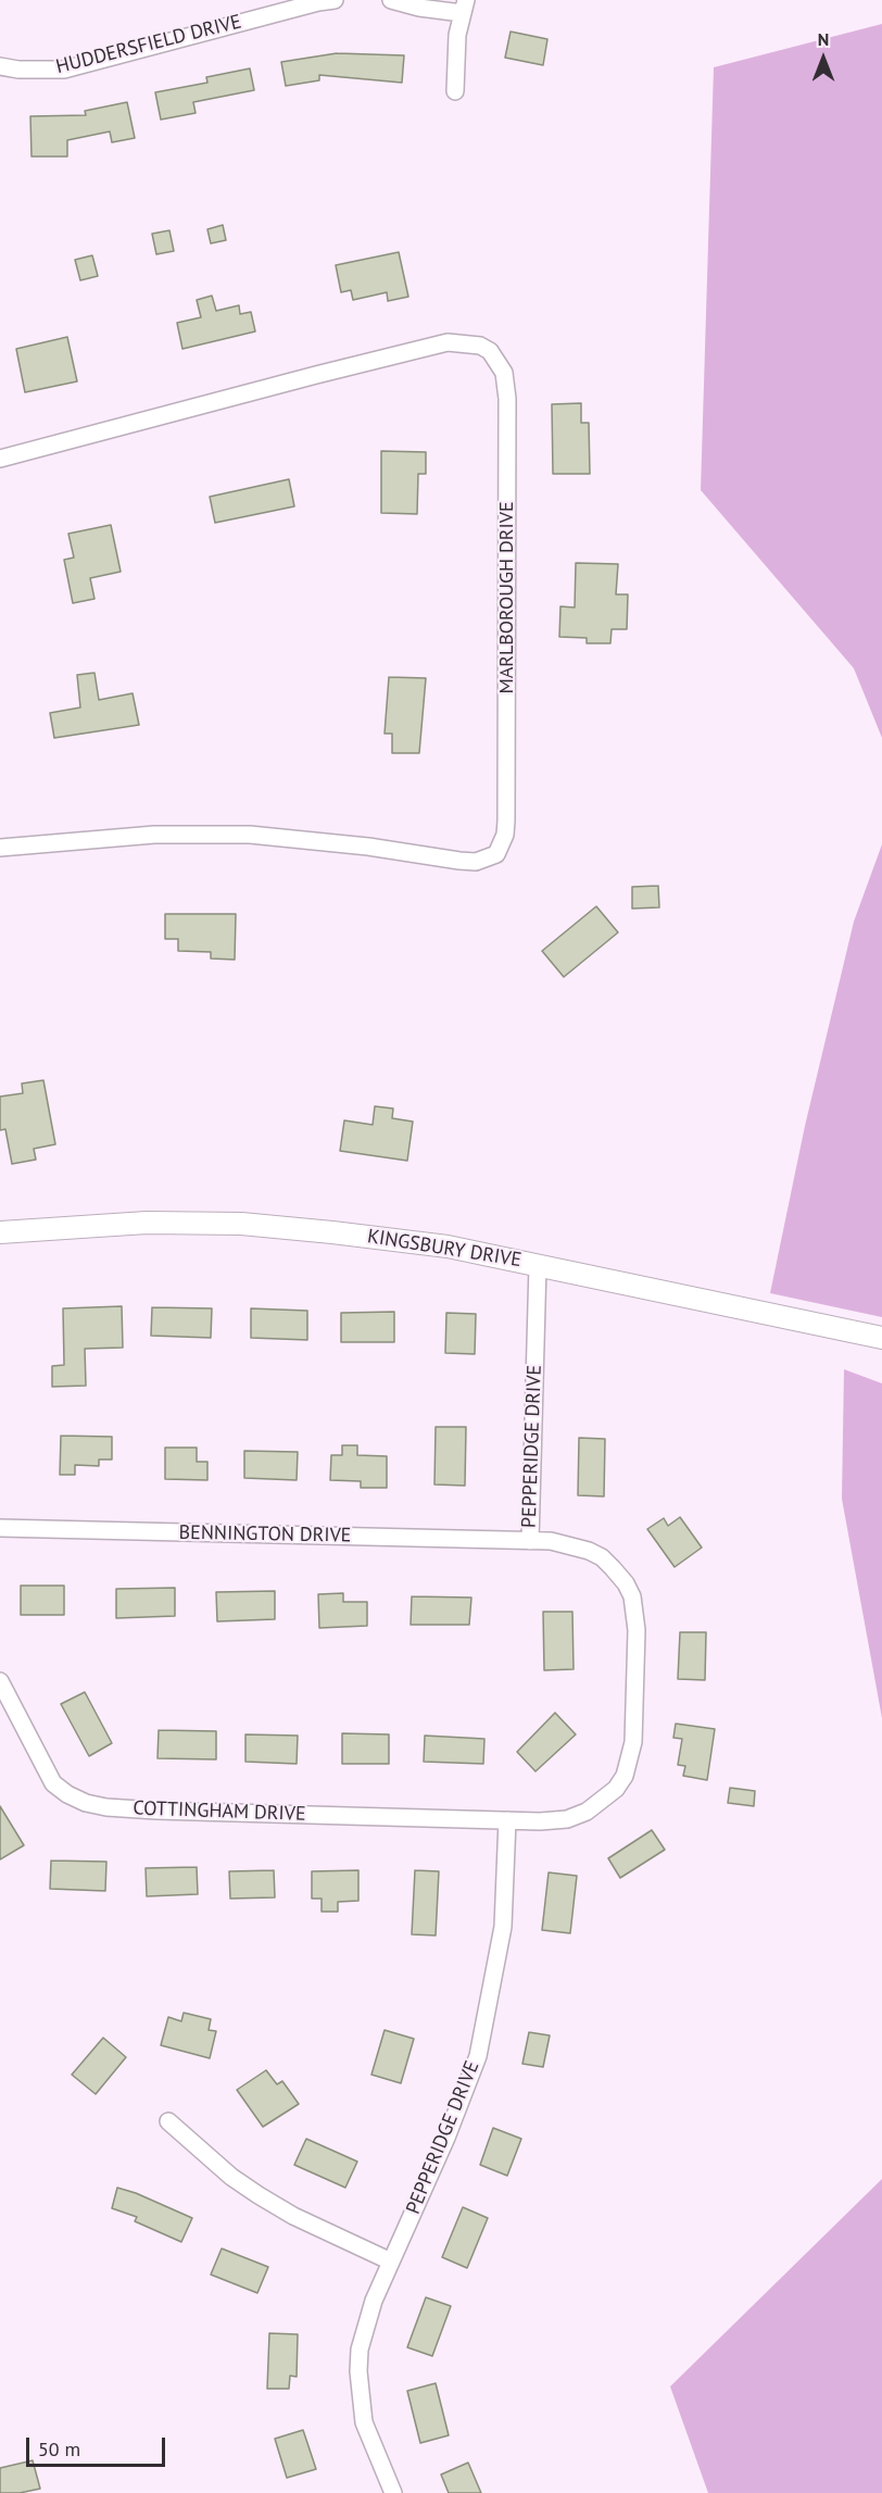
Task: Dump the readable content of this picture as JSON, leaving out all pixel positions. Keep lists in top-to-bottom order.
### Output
{
  "streets": {
    "street": [
      "HUDDERSFIELD DRIVE",
      "MARLBOROUGH DRIVE",
      "KINGSBURY DRIVE",
      "PEPPERIDGE DRIVE",
      "BENNINGTON DRIVE",
      "COTTINGHAM DRIVE"
    ]
  },
  "crossings": [
    ["KINGSBURY DRIVE", "PEPPERIDGE DRIVE"],
    ["PEPPERIDGE DRIVE", "BENNINGTON DRIVE"],
    ["PEPPERIDGE DRIVE", "COTTINGHAM DRIVE"]
  ],
  "scale_bar": "50 m",
  "north": "top"
}
